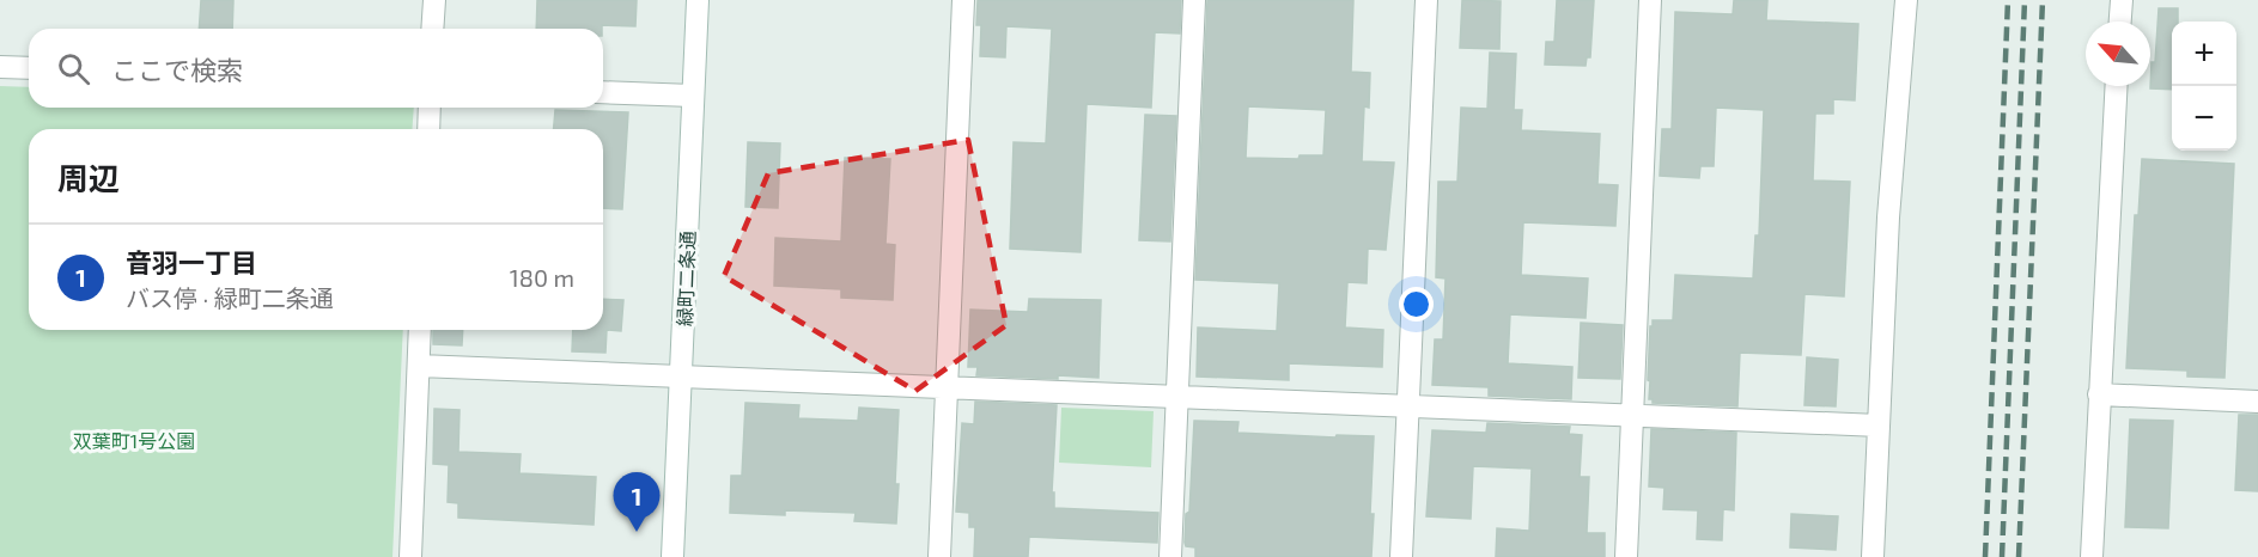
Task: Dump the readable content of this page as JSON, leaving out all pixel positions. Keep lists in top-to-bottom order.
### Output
{
  "streets": {
    "street": ["緑町二条通"]
  },
  "parks": ["双葉町1号公園"],
  "north": "top left",
  "page": {
    "map_buttons": ["+", "−"],
    "search": "ここで検索",
    "heading": "周辺",
    "list": [
      {
        "mark": "1",
        "name": "音羽一丁目",
        "note": "バス停 · 緑町二条通",
        "value": "180 m"
      }
    ],
    "pins": "1"
  }
}
